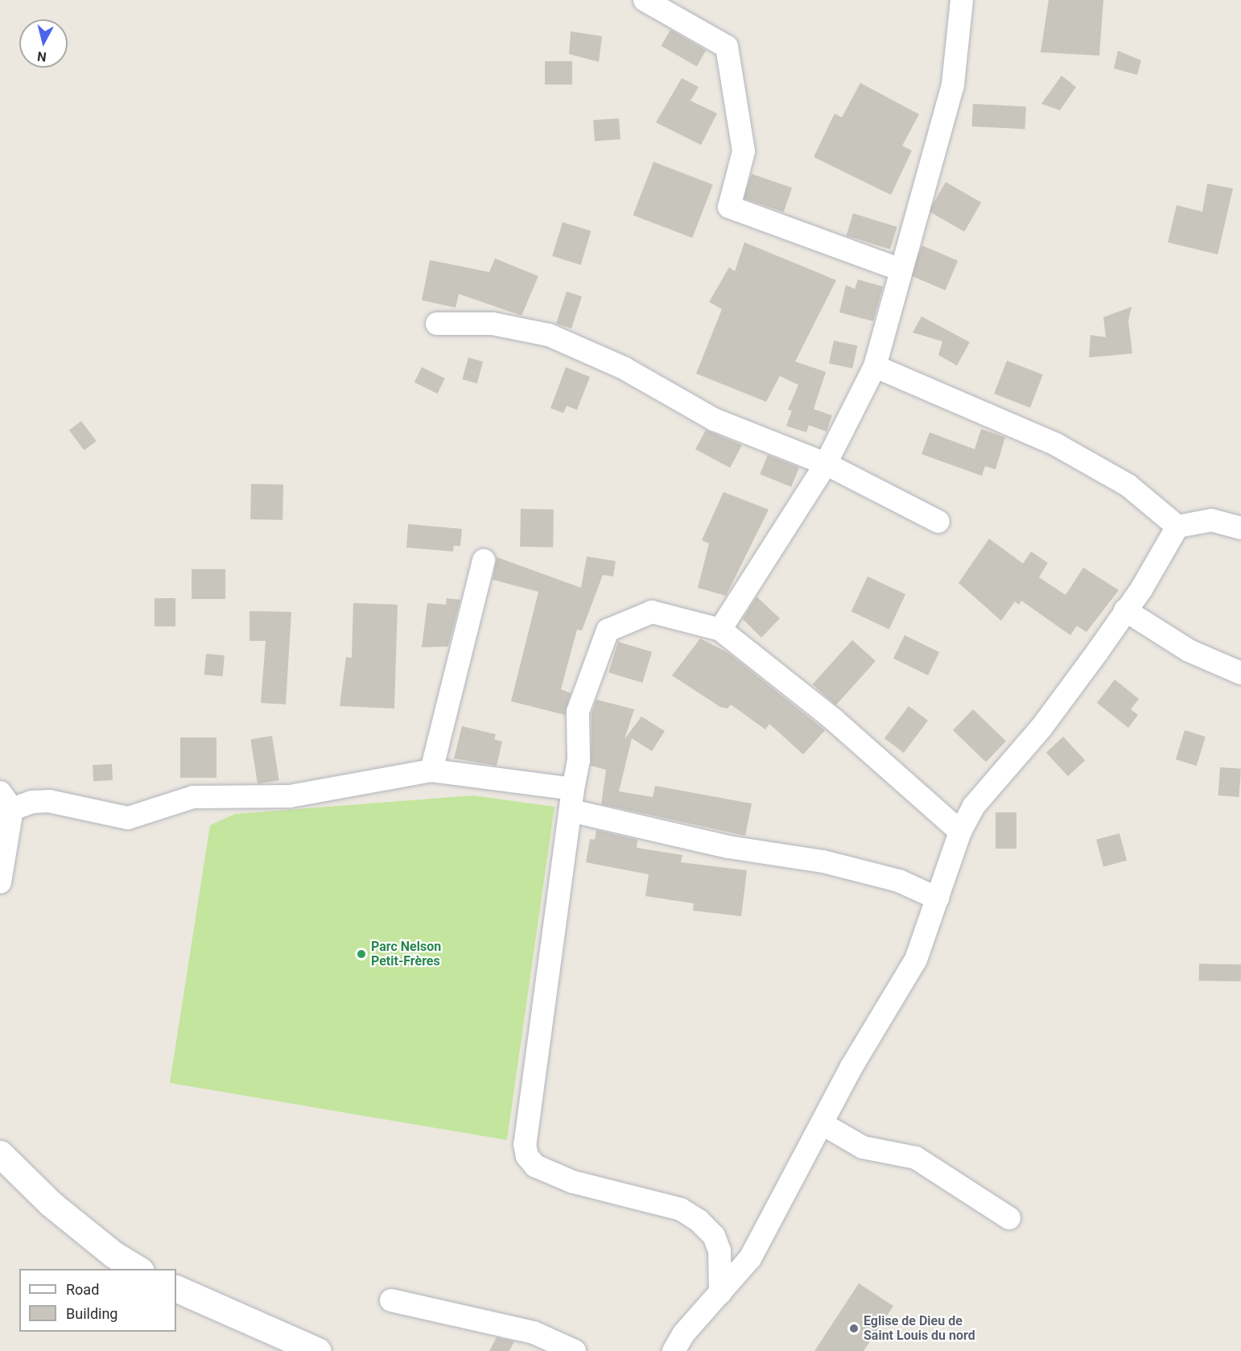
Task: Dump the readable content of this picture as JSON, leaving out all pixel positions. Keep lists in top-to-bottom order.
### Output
{
  "places": ["Parc Nelson Petit-Frères", "Eglise de Dieu de Saint Louis du nord"],
  "legend": ["Road", "Building"],
  "north": "bottom"
}
